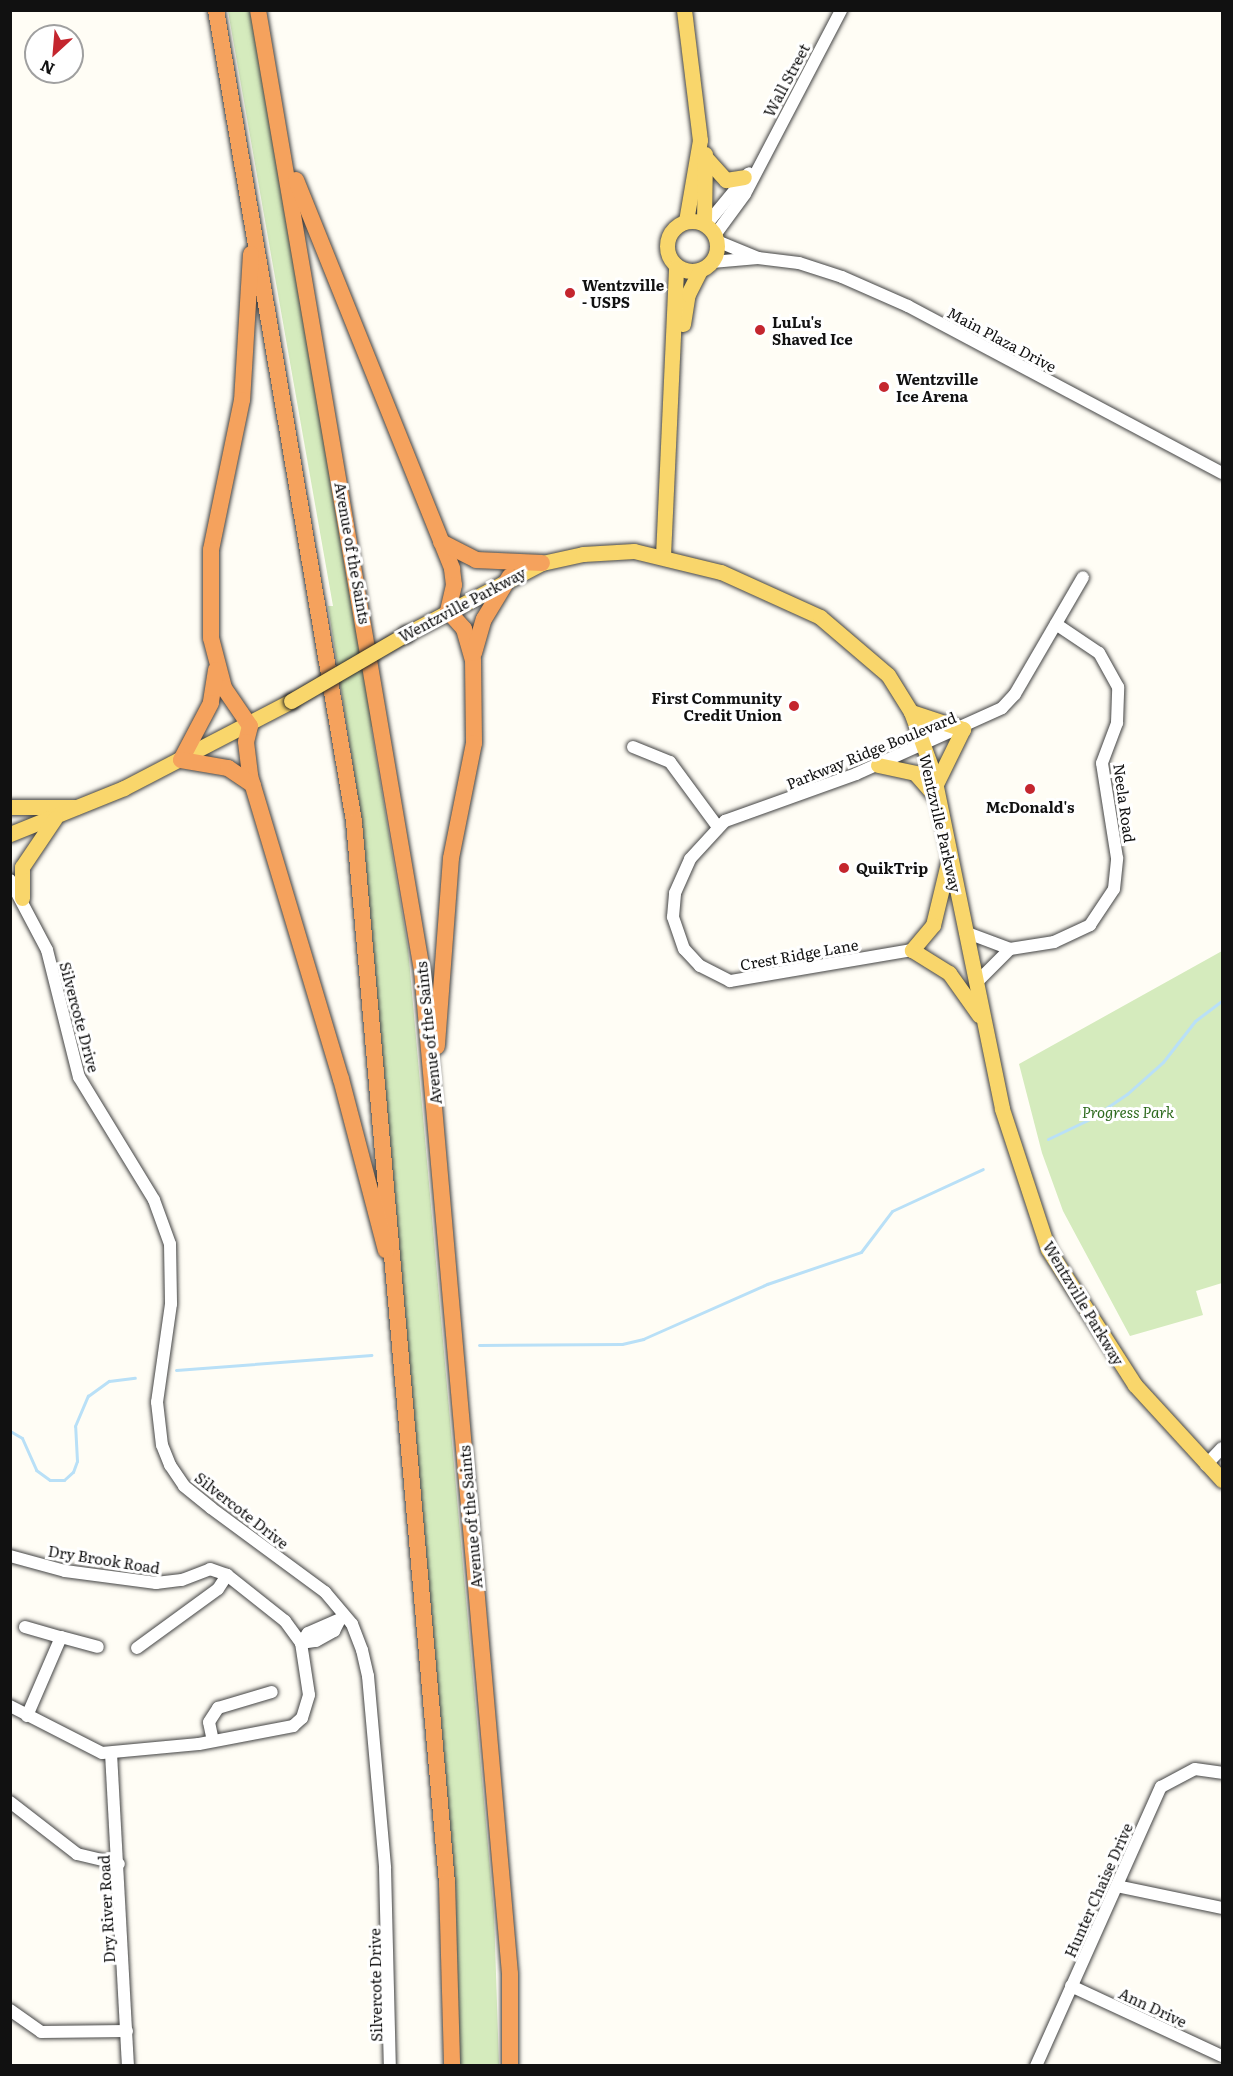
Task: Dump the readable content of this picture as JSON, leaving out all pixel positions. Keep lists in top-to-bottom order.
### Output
{
  "streets": {
    "highway": ["Avenue of the Saints"],
    "main road": ["Wentzville Parkway"],
    "street": [
      "Wall Street",
      "Main Plaza Drive",
      "Parkway Ridge Boulevard",
      "Neela Road",
      "Crest Ridge Lane",
      "Silvercote Drive",
      "Dry Brook Road",
      "Hunter Chaise Drive",
      "Dry River Road",
      "Ann Drive"
    ]
  },
  "crossings": [
    ["Wall Street", "Main Plaza Drive"],
    ["Wentzville Parkway", "Parkway Ridge Boulevard"],
    ["Parkway Ridge Boulevard", "Neela Road"],
    ["Parkway Ridge Boulevard", "Crest Ridge Lane"],
    ["Hunter Chaise Drive", "Ann Drive"]
  ],
  "parks": ["Progress Park"],
  "places": [
    "Wentzville - USPS",
    "LuLu's Shaved Ice",
    "Wentzville Ice Arena",
    "First Community Credit Union",
    "McDonald's",
    "QuikTrip"
  ],
  "north": "bottom left"
}
